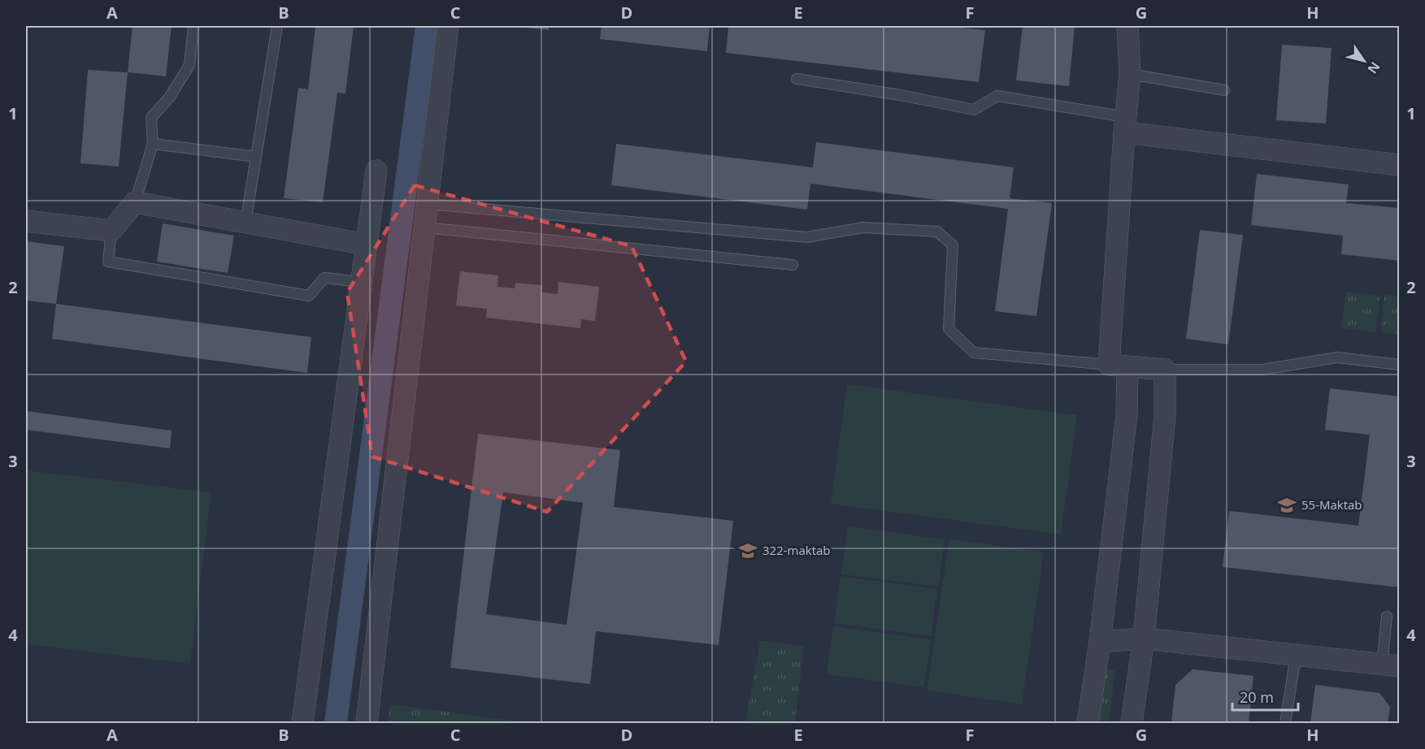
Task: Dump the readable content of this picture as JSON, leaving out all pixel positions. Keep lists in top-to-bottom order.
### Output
{
  "places": {
    "school or university": ["55-Maktab", "322-maktab"]
  },
  "scale_bar": "20 m",
  "north": "bottom right",
  "grid": {
    "columns": [
      "A",
      "B",
      "C",
      "D",
      "E",
      "F",
      "G",
      "H"
    ],
    "rows": [
      "1",
      "2",
      "3",
      "4"
    ]
  }
}
